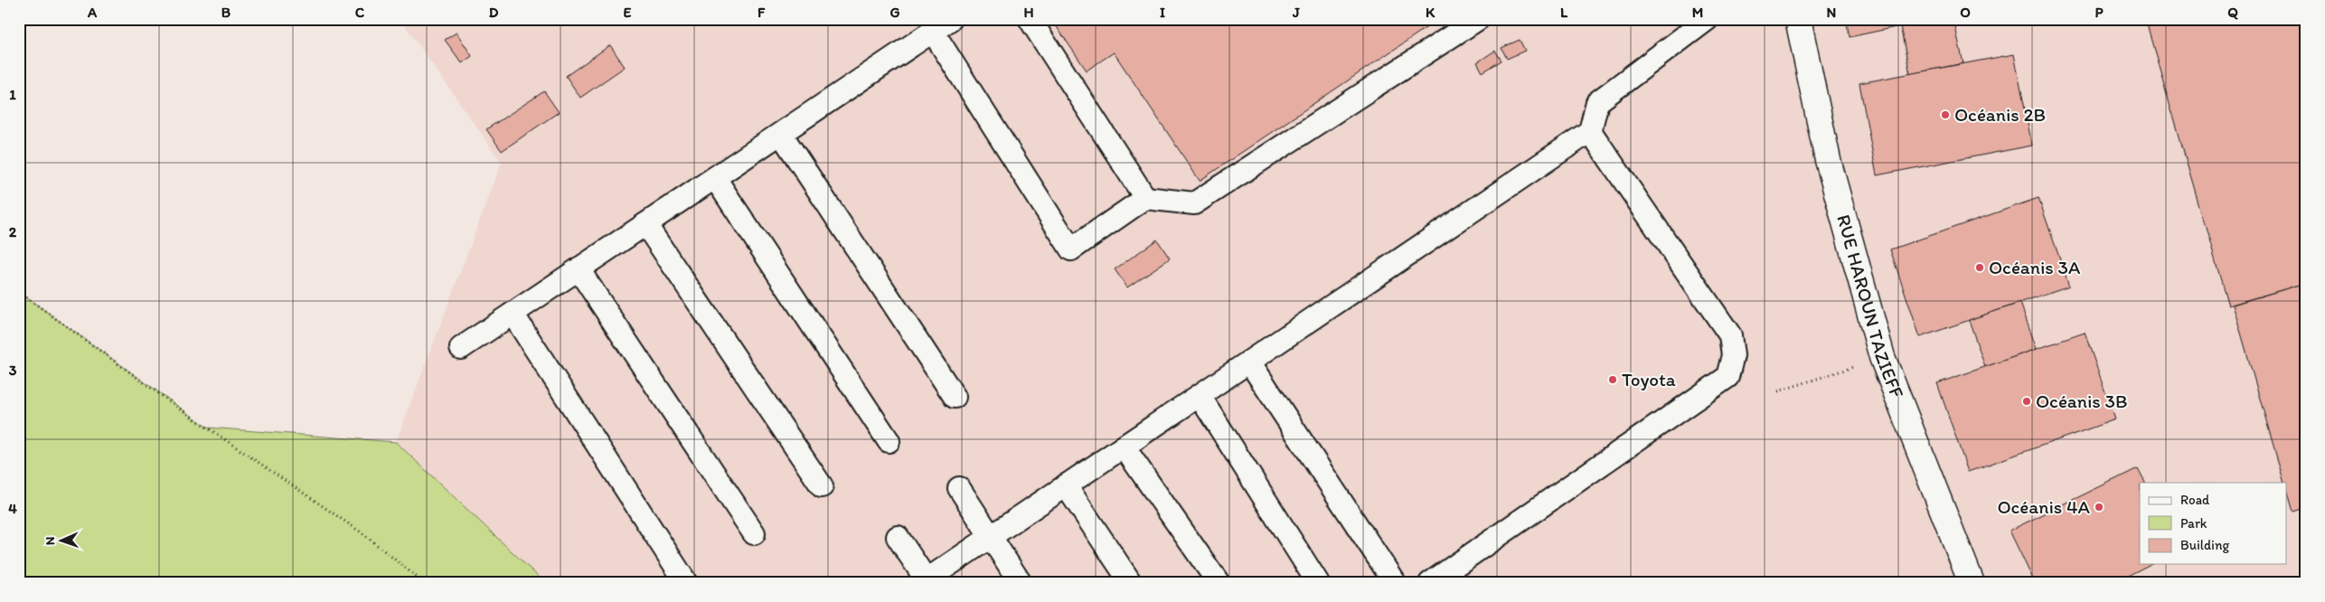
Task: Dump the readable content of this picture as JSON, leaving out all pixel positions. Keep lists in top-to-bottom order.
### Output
{
  "streets": {
    "street": ["RUE HAROUN TAZIEFF"]
  },
  "places": [
    "Océanis 2B",
    "Océanis 3A",
    "Toyota",
    "Océanis 3B",
    "Océanis 4A"
  ],
  "legend": ["Road", "Park", "Building"],
  "north": "left",
  "grid": {
    "columns": [
      "A",
      "B",
      "C",
      "D",
      "E",
      "F",
      "G",
      "H",
      "I",
      "J",
      "K",
      "L",
      "M",
      "N",
      "O",
      "P",
      "Q"
    ],
    "rows": [
      "1",
      "2",
      "3",
      "4"
    ]
  }
}
